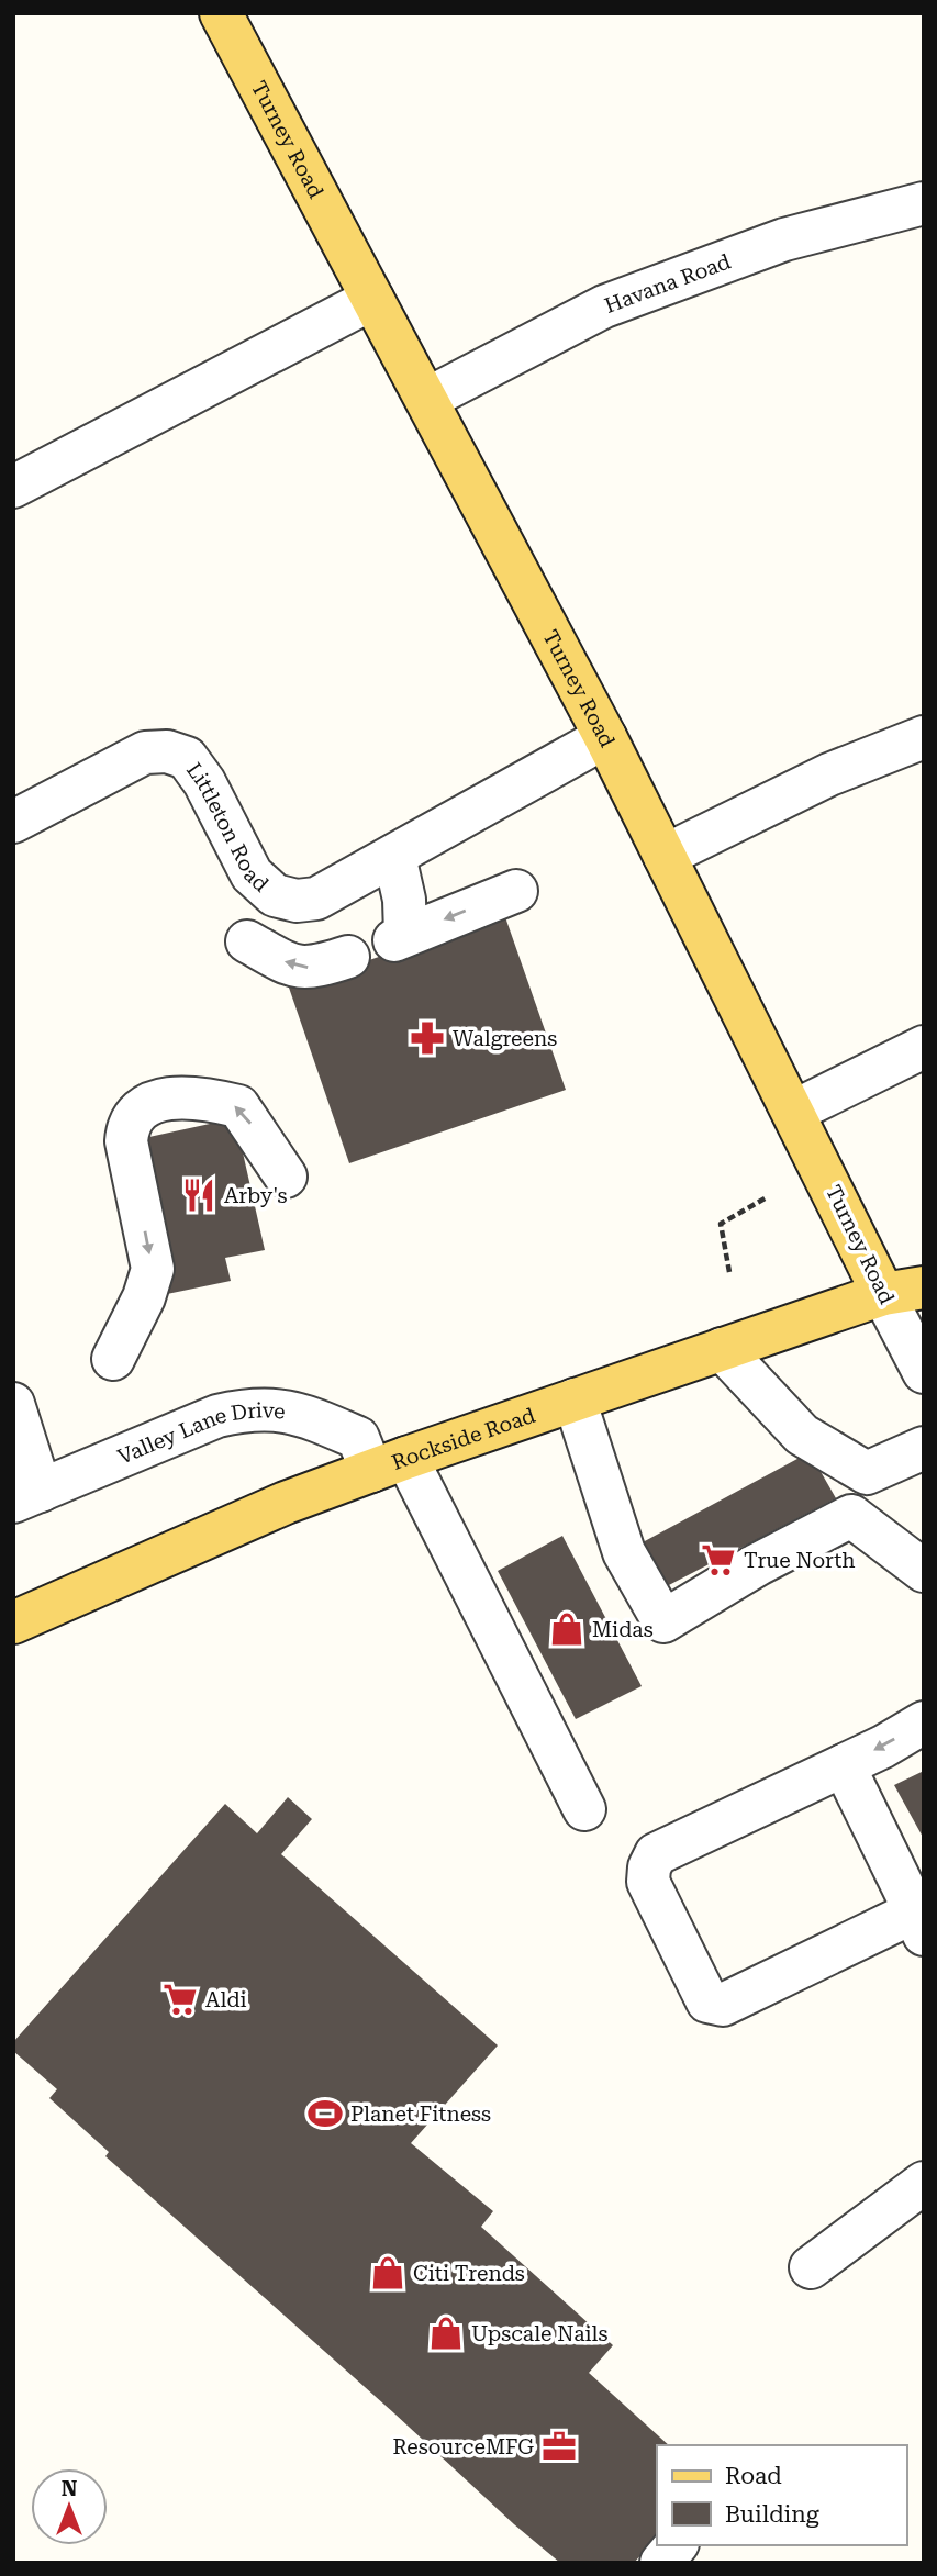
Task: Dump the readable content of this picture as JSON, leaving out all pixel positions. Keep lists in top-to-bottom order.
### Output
{
  "streets": {
    "main road": ["Turney Road", "Rockside Road"],
    "street": ["Havana Road", "Littleton Road", "Valley Lane Drive"]
  },
  "crossings": [
    ["Turney Road", "Havana Road"],
    ["Turney Road", "Littleton Road"],
    ["Turney Road", "Rockside Road"],
    ["Valley Lane Drive", "Rockside Road"]
  ],
  "places": {
    "pharmacy": ["Walgreens"],
    "restaurant": ["Arby's"],
    "supermarket": ["True North", "Aldi"],
    "shop": ["Midas", "Citi Trends", "Upscale Nails"],
    "sports": ["Planet Fitness"],
    "office": ["ResourceMFG"]
  },
  "legend": ["Road", "Building"],
  "north": "top"
}
